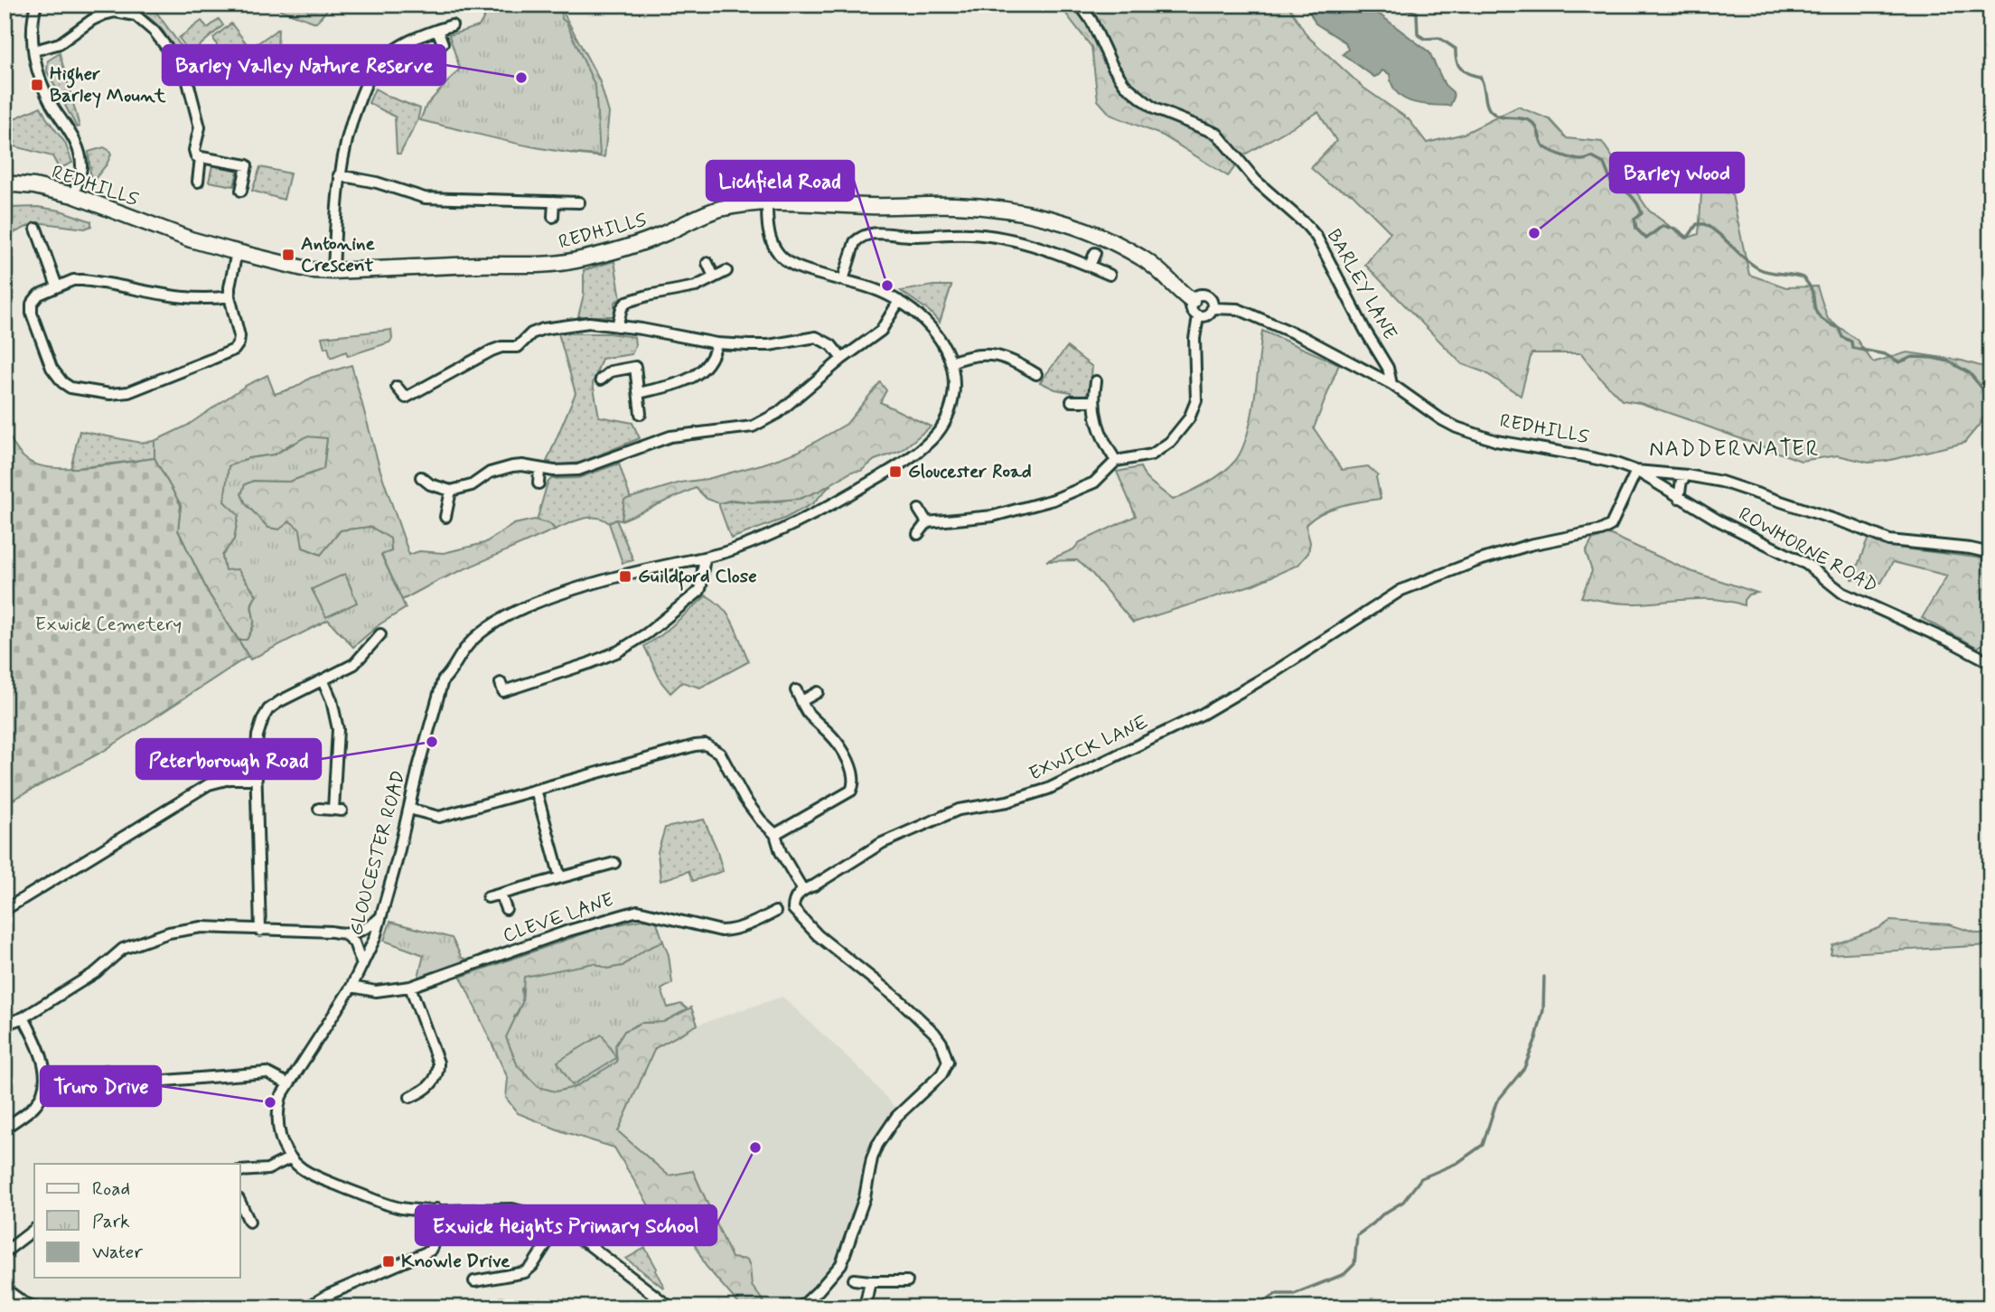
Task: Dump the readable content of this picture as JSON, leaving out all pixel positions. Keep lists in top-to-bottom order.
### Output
{
  "streets": {
    "street": [
      "REDHILLS",
      "BARLEY LANE",
      "ROWHORNE ROAD",
      "EXWICK LANE",
      "GLOUCESTER ROAD",
      "CLEVE LANE"
    ]
  },
  "crossings": [
    ["REDHILLS", "BARLEY LANE"],
    ["REDHILLS", "ROWHORNE ROAD"],
    ["REDHILLS", "EXWICK LANE"],
    ["ROWHORNE ROAD", "EXWICK LANE"],
    ["GLOUCESTER ROAD", "CLEVE LANE"]
  ],
  "districts": ["NADDERWATER"],
  "parks": ["Exwick Cemetery"],
  "places": {
    "other": [
      "Barley Valley Nature Reserve",
      "Barley Wood",
      "Lichfield Road",
      "Peterborough Road",
      "Truro Drive",
      "Exwick Heights Primary School"
    ],
    "transit": [
      "Higher Barley Mount",
      "Antonine Crescent",
      "Gloucester Road",
      "Guildford Close",
      "Knowle Drive"
    ]
  },
  "legend": ["Road", "Park", "Water"]
}
